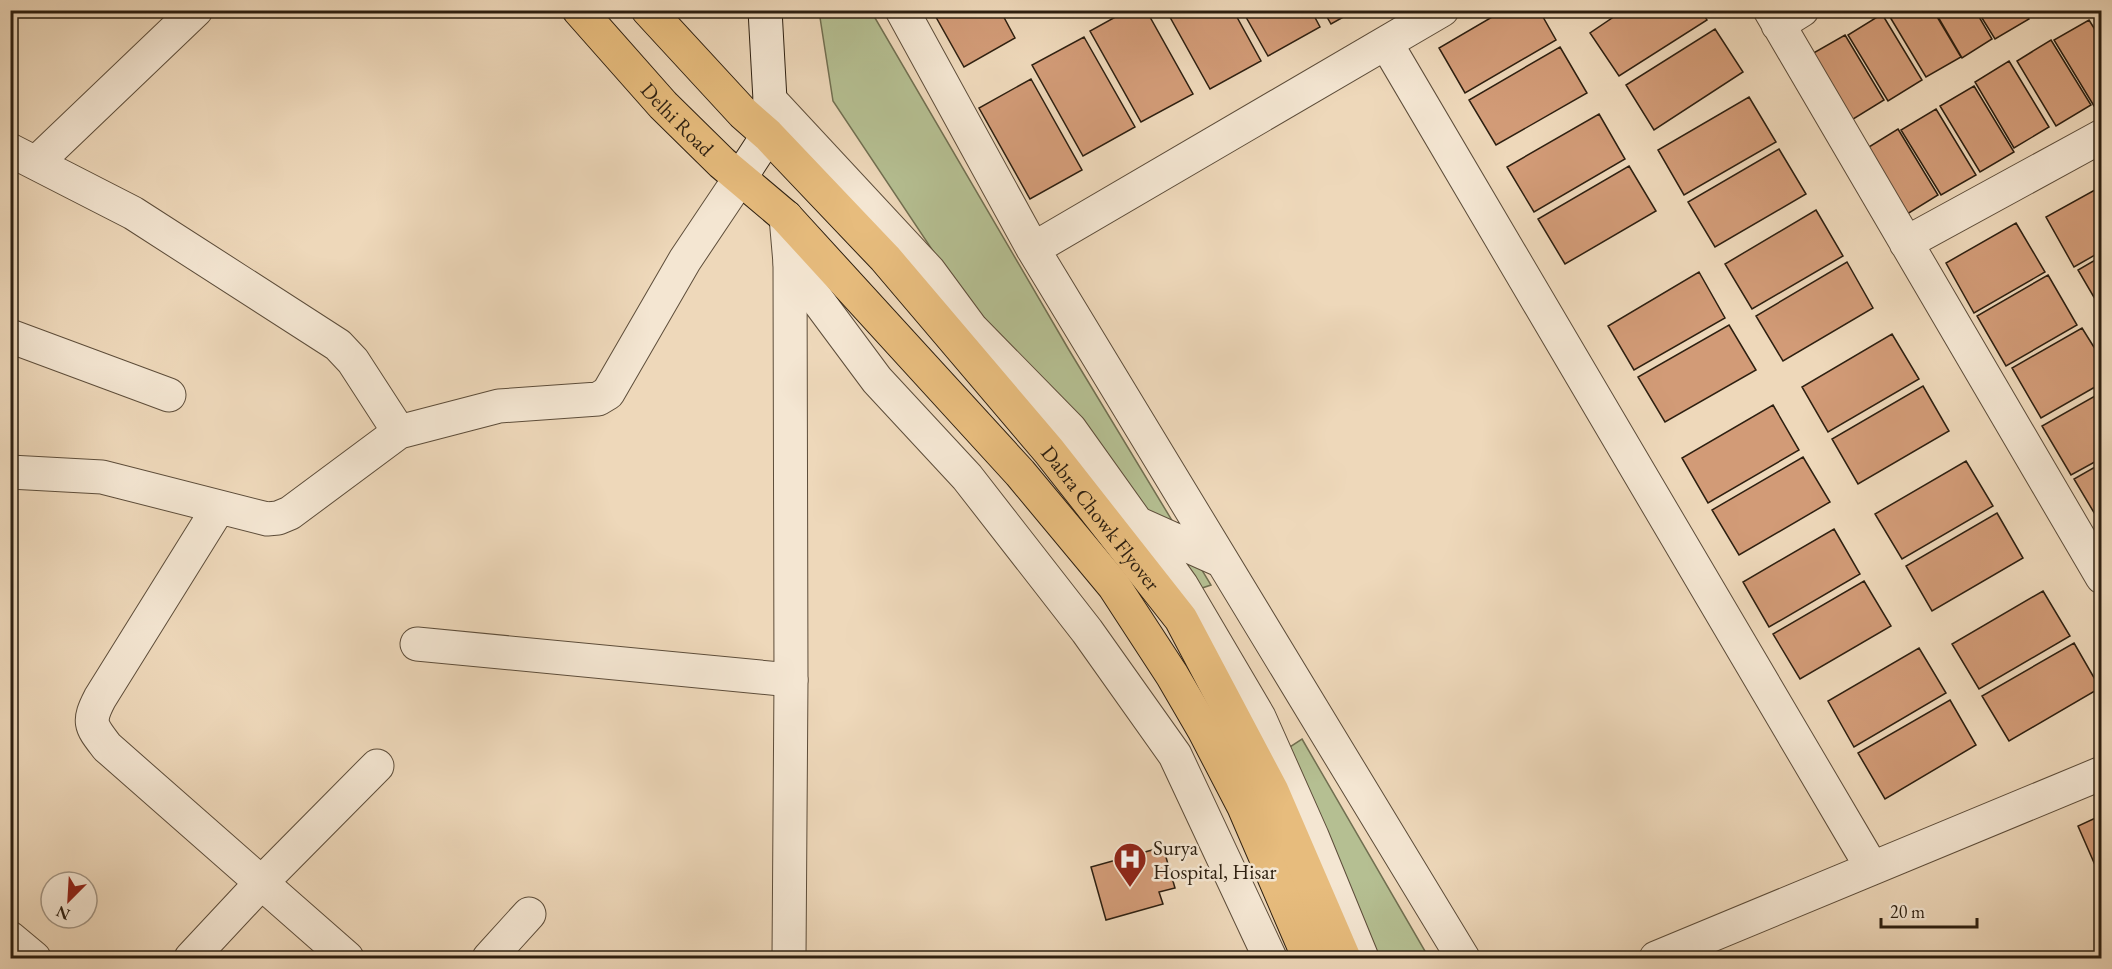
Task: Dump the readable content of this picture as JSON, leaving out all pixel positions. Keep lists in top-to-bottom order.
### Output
{
  "streets": {
    "main road": ["Delhi Road", "Dabra Chowk Flyover"]
  },
  "crossings": [
    ["Delhi Road", "Dabra Chowk Flyover"]
  ],
  "places": {
    "hospital": ["Surya Hospital, Hisar"]
  },
  "scale_bar": "20 m",
  "north": "bottom left"
}
